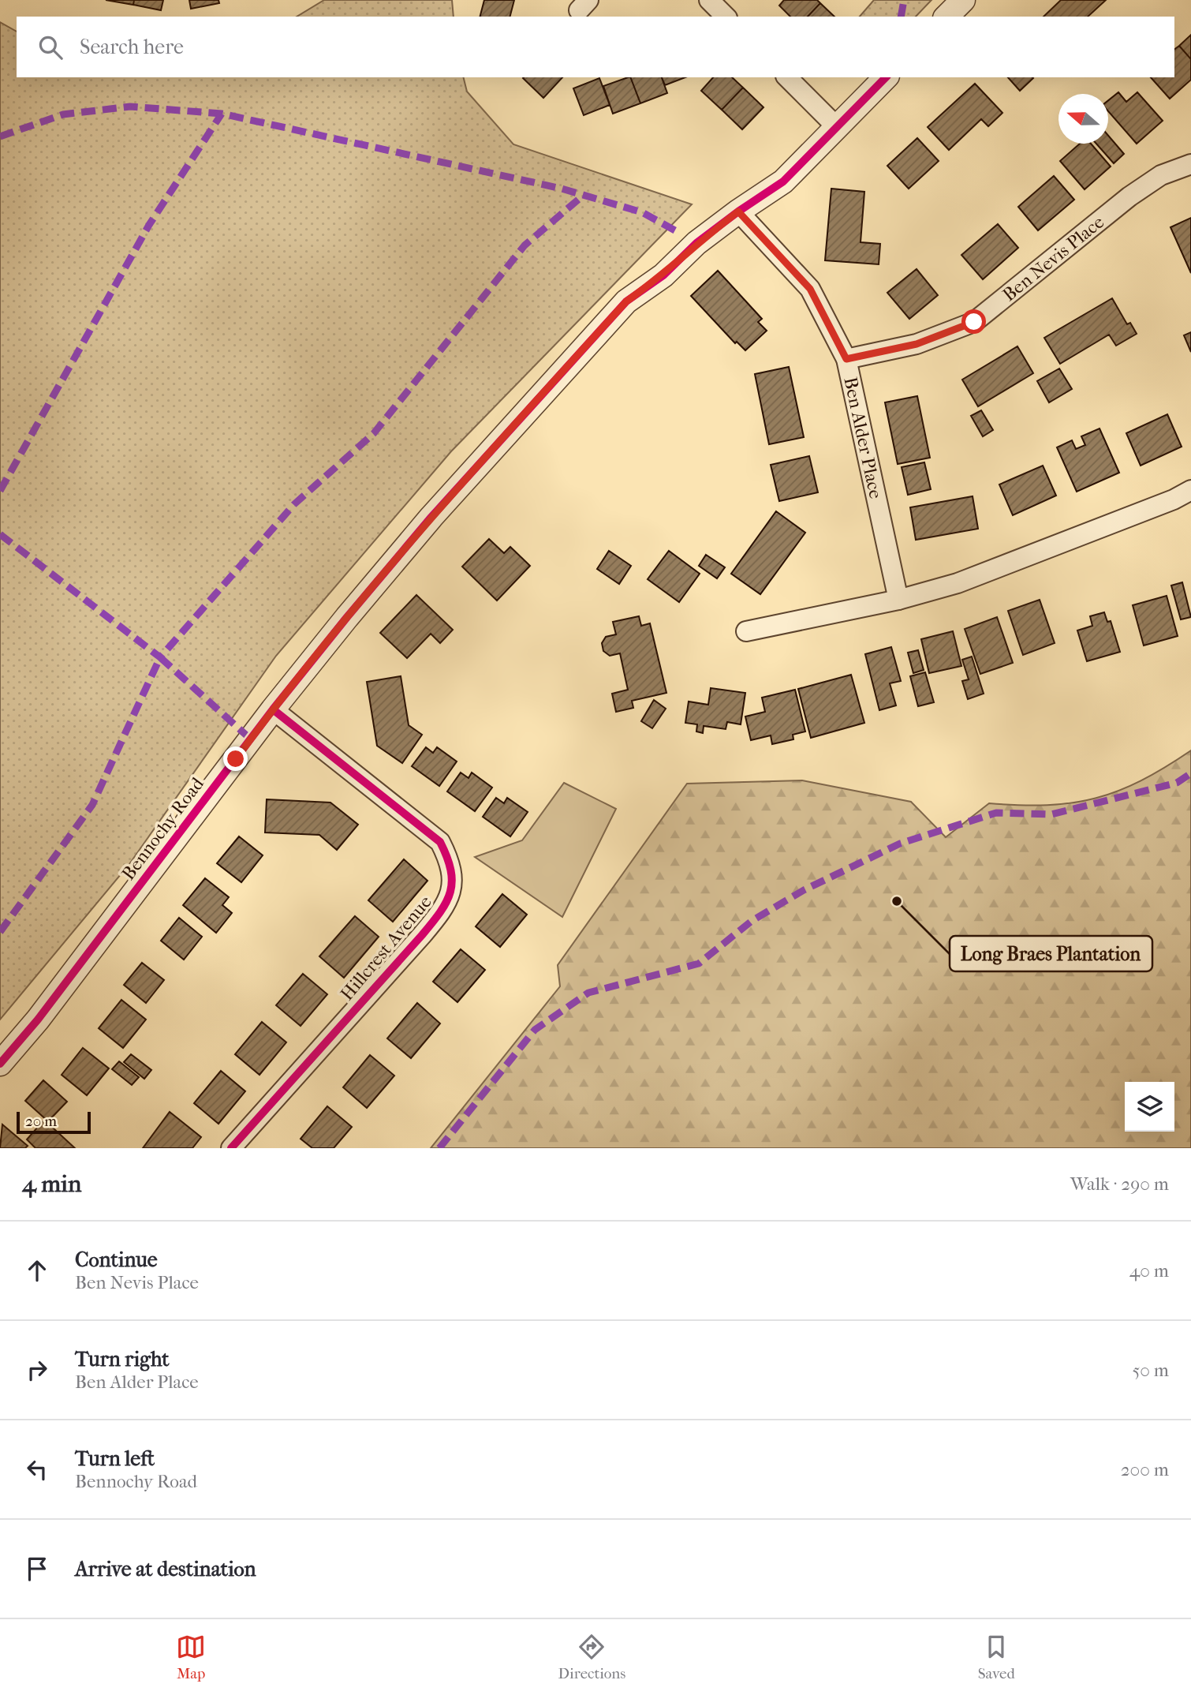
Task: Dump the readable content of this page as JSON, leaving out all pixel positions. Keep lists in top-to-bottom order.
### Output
{
  "streets": {
    "street": [
      "Ben Nevis Place",
      "Ben Alder Place",
      "Bennochy Road",
      "Hillcrest Avenue"
    ]
  },
  "crossings": [
    ["Ben Nevis Place", "Ben Alder Place"],
    ["Ben Alder Place", "Bennochy Road"],
    ["Bennochy Road", "Hillcrest Avenue"]
  ],
  "places": ["Long Braes Plantation"],
  "scale_bar": "20 m",
  "north": "left",
  "page": {
    "search": "Search here",
    "scale": "20 m",
    "heading": ["4 min", "Walk · 290 m"],
    "list": [
      ["Continue", "Ben Nevis Place", "40 m"],
      ["Turn right", "Ben Alder Place", "50 m"],
      ["Turn left", "Bennochy Road", "200 m"],
      "Arrive at destination"
    ],
    "nav": ["Map", "Directions", "Saved"]
  }
}
